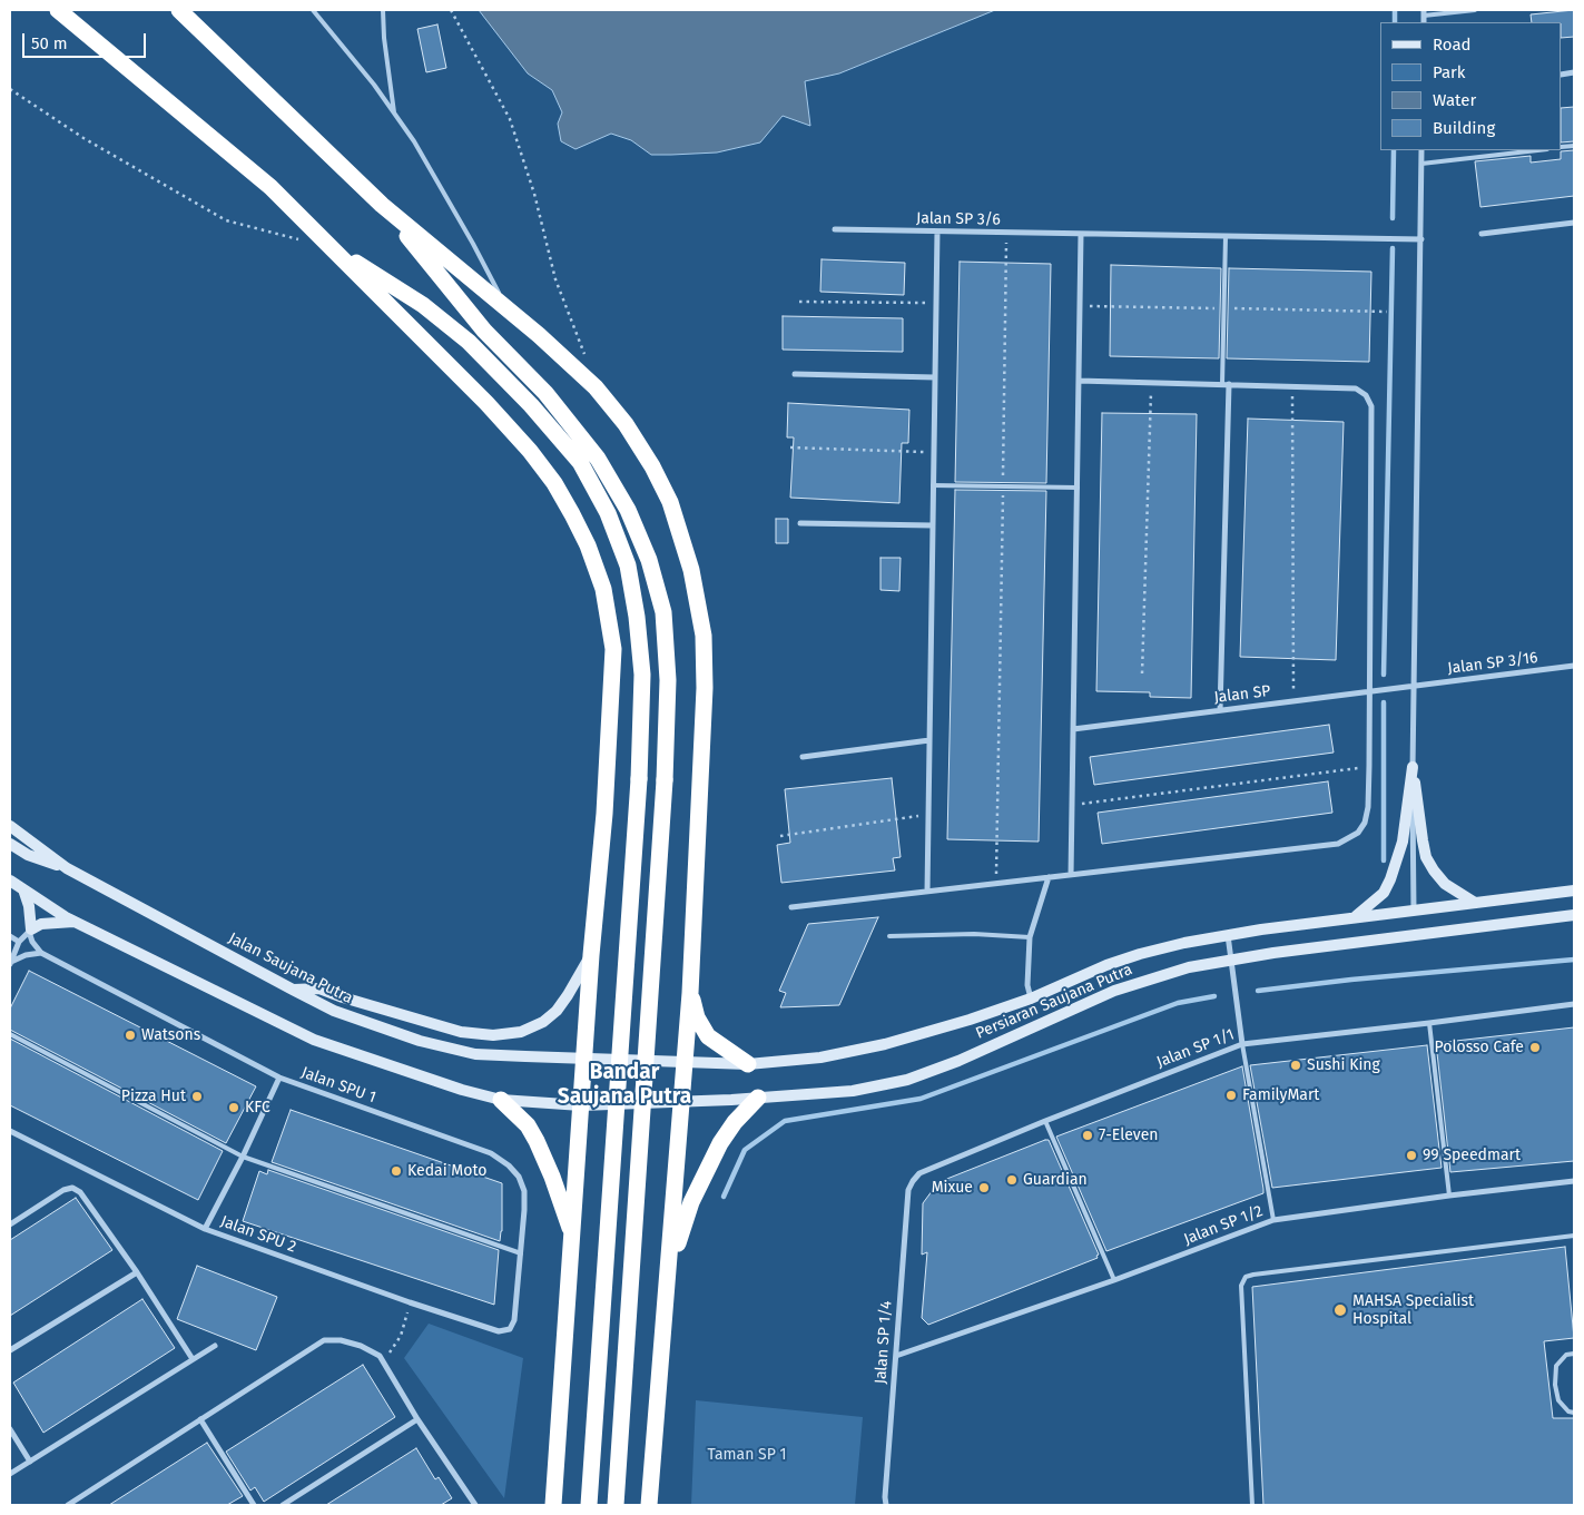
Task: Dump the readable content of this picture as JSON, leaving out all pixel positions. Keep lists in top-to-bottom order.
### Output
{
  "streets": {
    "main road": ["Jalan Saujana Putra", "Persiaran Saujana Putra"],
    "street": [
      "Jalan SP 3/6",
      "Jalan SP 3/16",
      "Jalan SP",
      "Jalan SP 1/1",
      "Jalan SPU 1",
      "Jalan SP 1/2",
      "Jalan SPU 2",
      "Jalan SP 1/4"
    ]
  },
  "crossings": [
    ["Jalan SP 3/16", "Jalan SP"],
    ["Jalan Saujana Putra", "Persiaran Saujana Putra"],
    ["Jalan SP 1/1", "Jalan SP 1/4"],
    ["Jalan SPU 1", "Jalan SPU 2"],
    ["Jalan SP 1/2", "Jalan SP 1/4"]
  ],
  "districts": ["Bandar Saujana Putra"],
  "parks": ["Taman SP 1"],
  "places": [
    "Watsons",
    "Polosso Cafe",
    "Sushi King",
    "FamilyMart",
    "Pizza Hut",
    "KFC",
    "7-Eleven",
    "99 Speedmart",
    "Kedai Moto",
    "Guardian",
    "Mixue",
    "MAHSA Specialist Hospital"
  ],
  "legend": [
    "Road",
    "Park",
    "Water",
    "Building"
  ],
  "scale_bar": "50 m"
}
